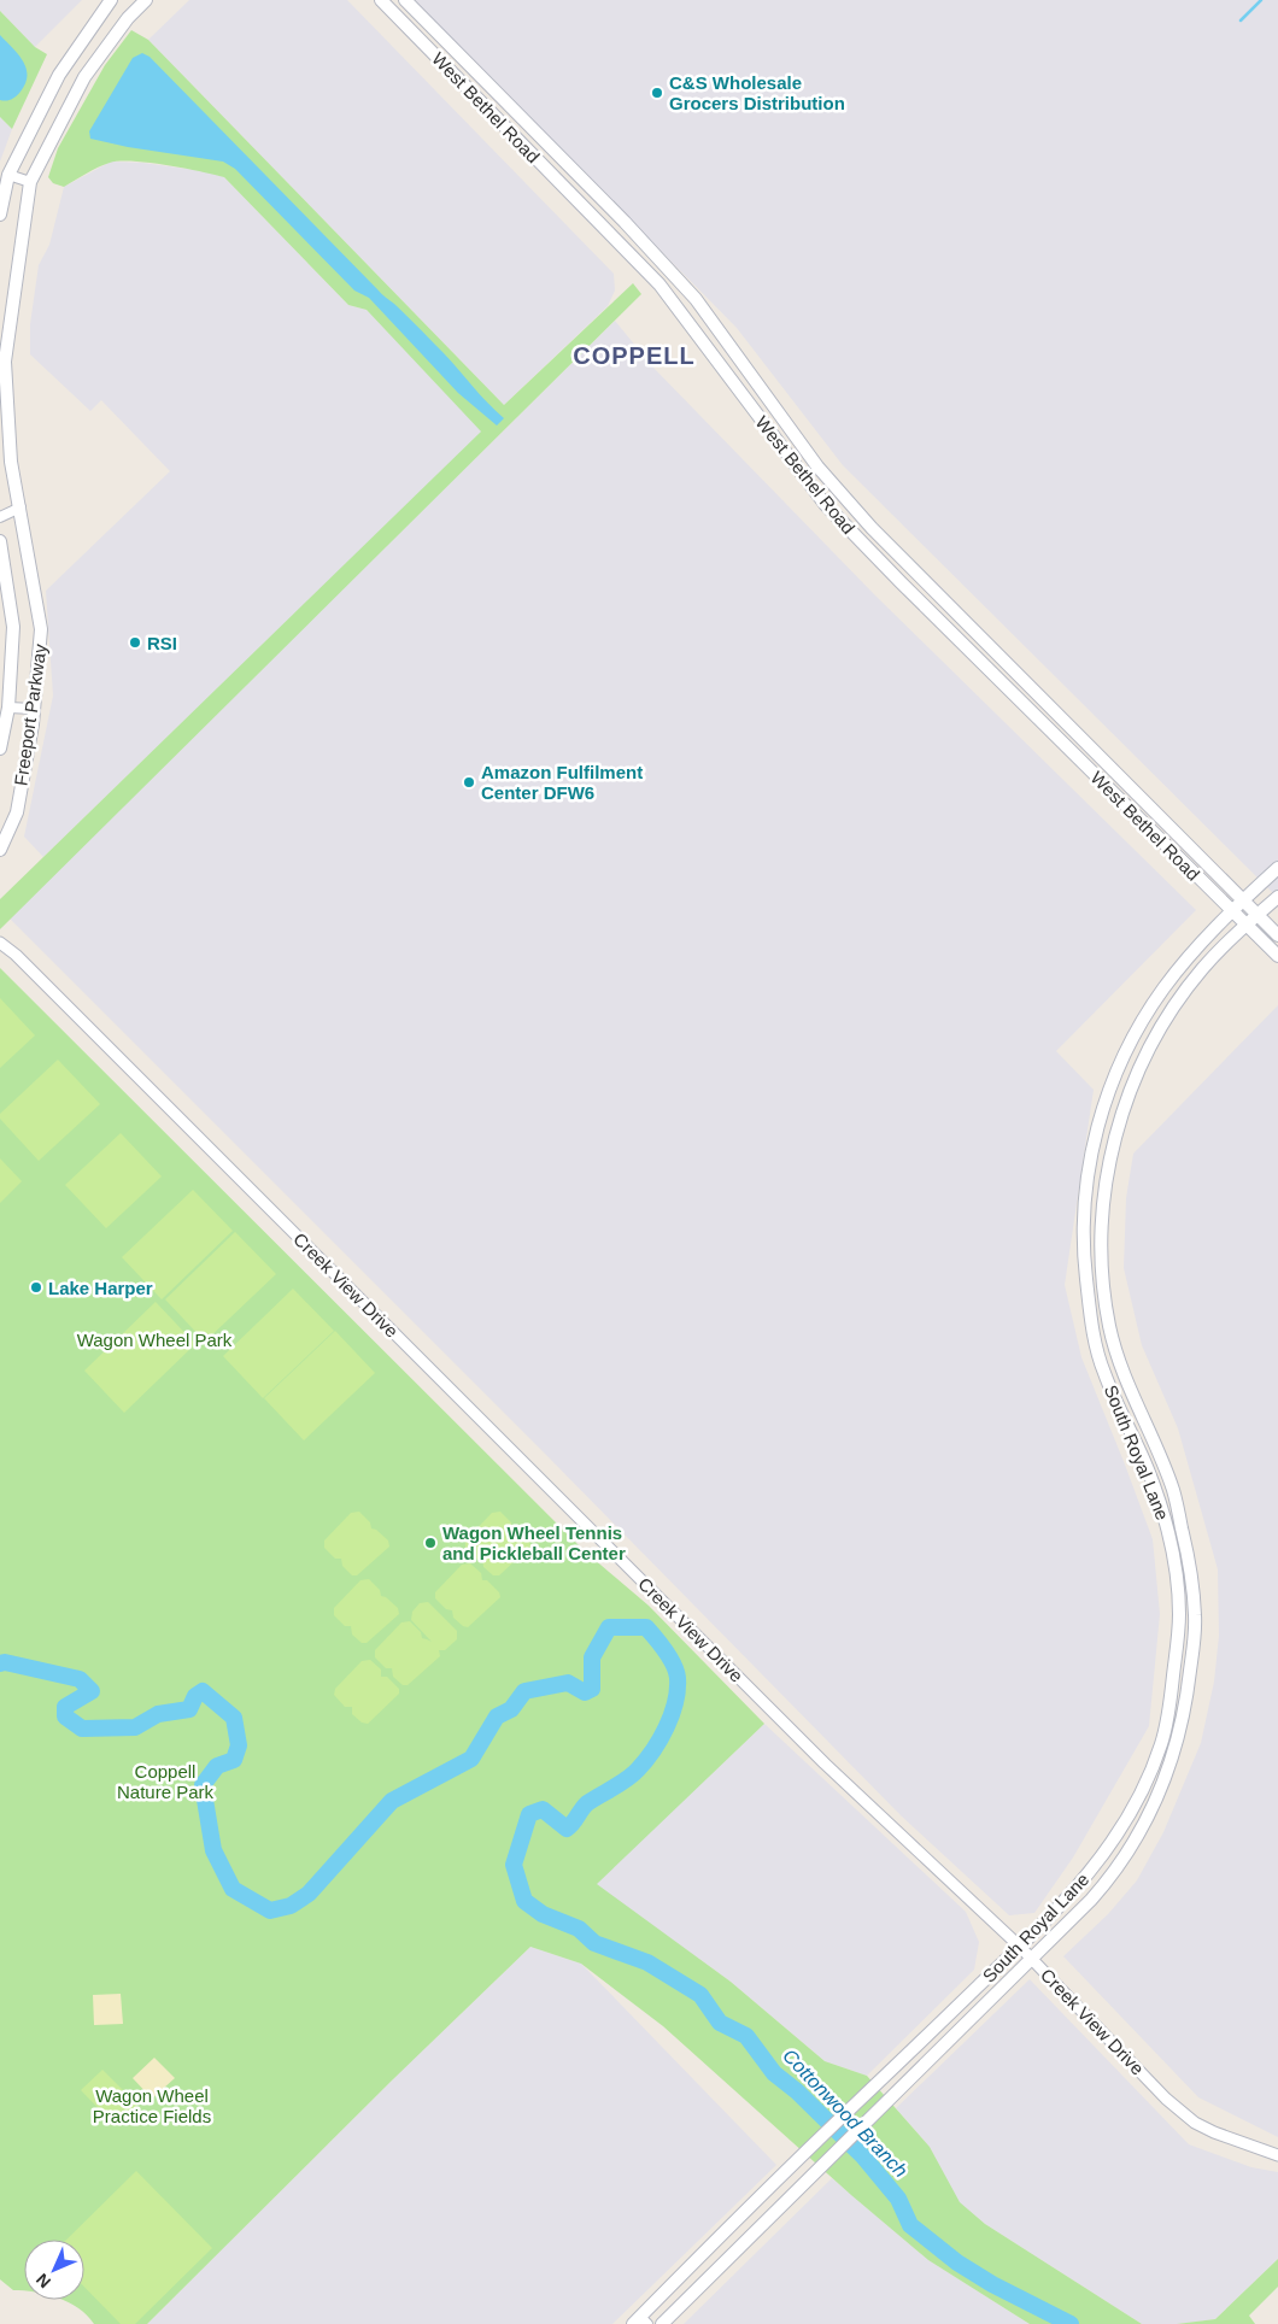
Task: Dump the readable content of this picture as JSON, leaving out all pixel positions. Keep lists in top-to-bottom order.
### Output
{
  "streets": {
    "main road": ["West Bethel Road", "Freeport Parkway", "South Royal Lane"],
    "street": ["Creek View Drive"]
  },
  "crossings": [
    ["West Bethel Road", "South Royal Lane"],
    ["Creek View Drive", "South Royal Lane"]
  ],
  "districts": ["COPPELL"],
  "water": ["Cottonwood Branch"],
  "parks": ["Wagon Wheel Park", "Coppell Nature Park", "Wagon Wheel Practice Fields"],
  "places": [
    "C&S Wholesale Grocers Distribution",
    "RSI",
    "Amazon Fulfilment Center DFW6",
    "Lake Harper",
    "Wagon Wheel Tennis and Pickleball Center"
  ],
  "north": "bottom left"
}
